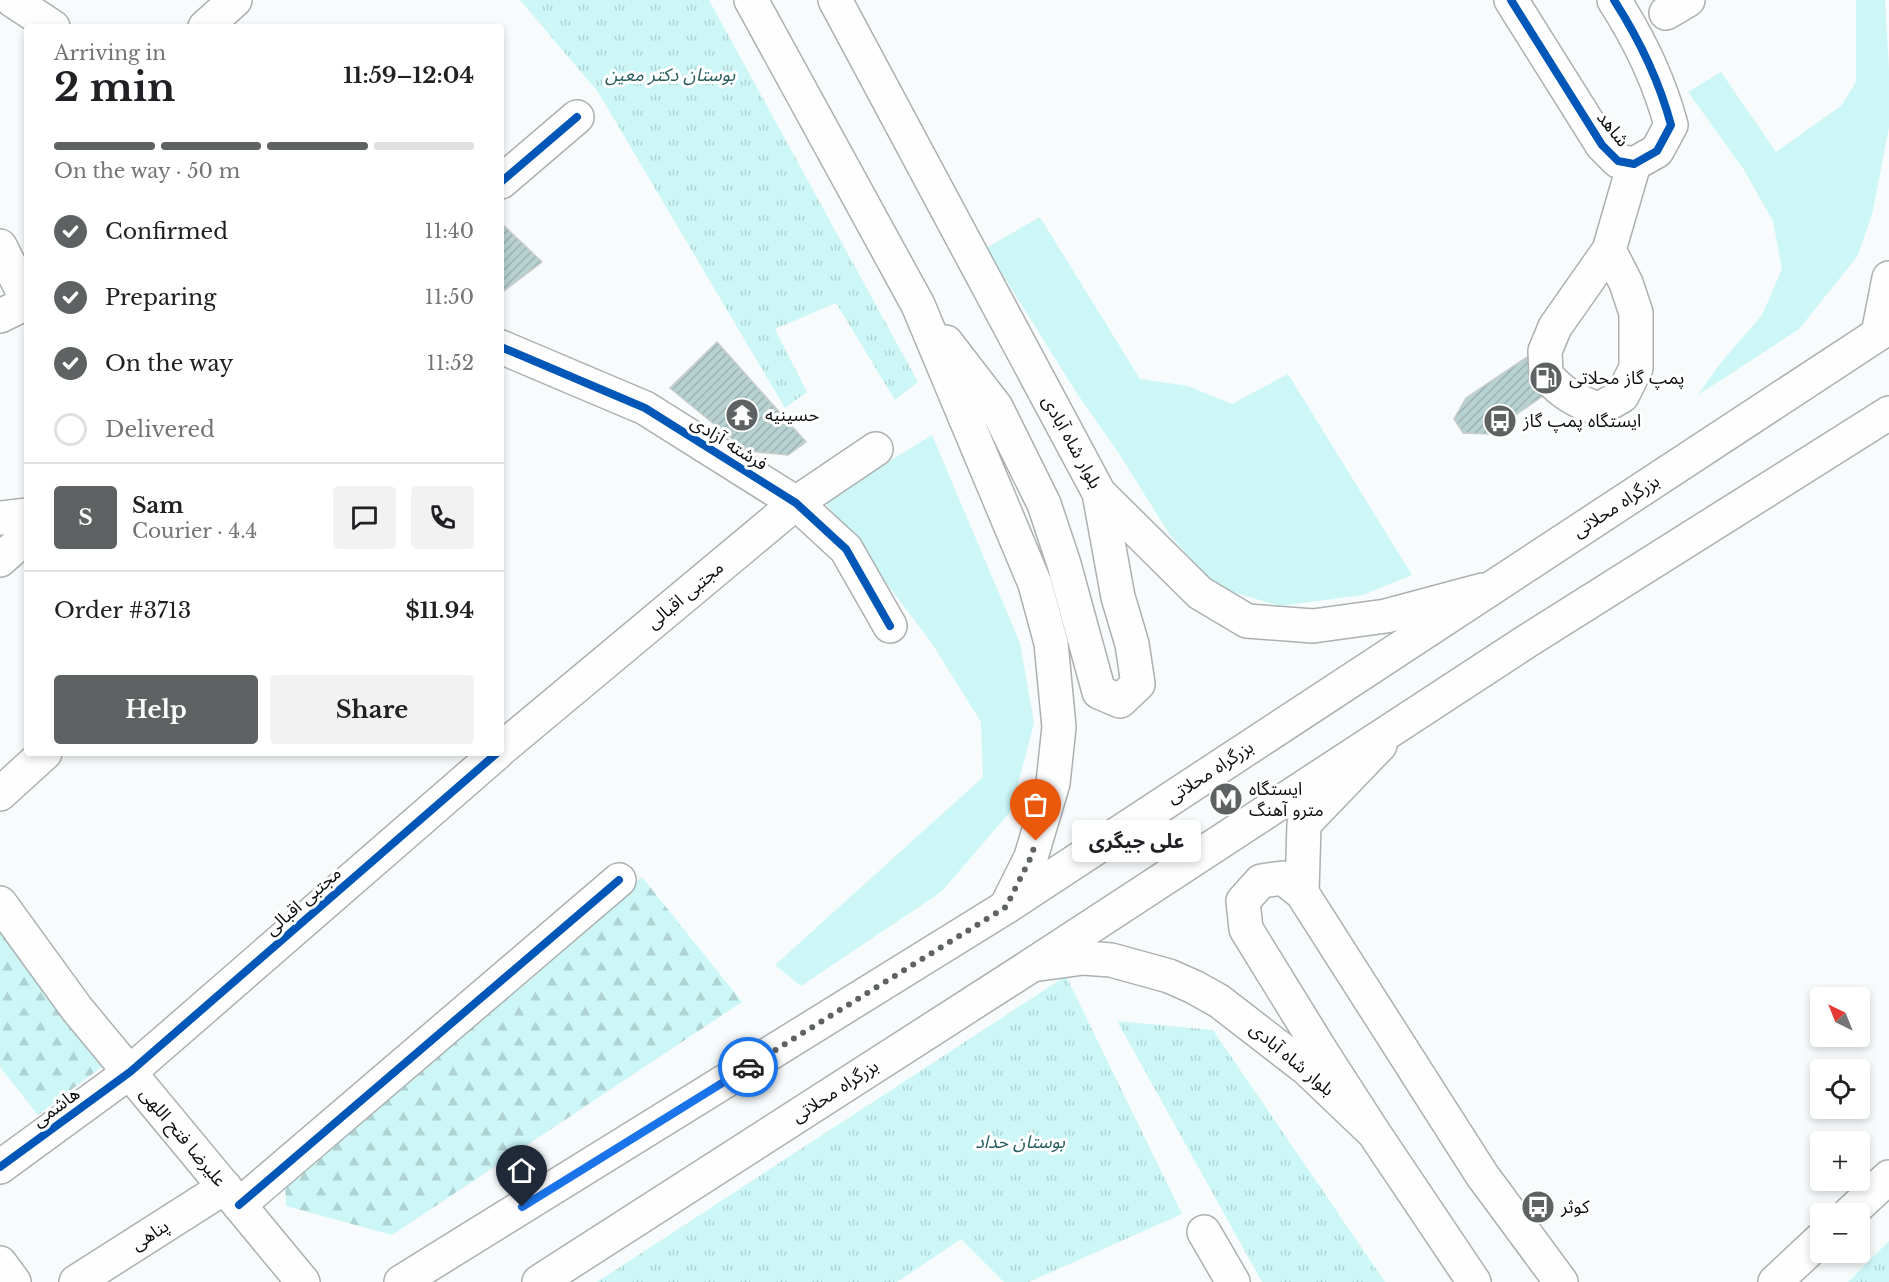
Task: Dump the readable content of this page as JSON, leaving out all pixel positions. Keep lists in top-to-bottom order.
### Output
{
  "streets": {
    "main road": [
      "شاهد",
      "بلوار شاه آبادی",
      "فرشته آزادی",
      "بزرگراه محلاتی",
      "مجتبی اقبالی",
      "هاشمی",
      "علیرضا فتح‌ اللهی",
      "پناهی"
    ]
  },
  "crossings": [
    ["بلوار شاه آبادی", "بزرگراه محلاتی"],
    ["فرشته آزادی", "مجتبی اقبالی"],
    ["مجتبی اقبالی", "هاشمی"],
    ["مجتبی اقبالی", "علیرضا فتح‌ اللهی"],
    ["هاشمی", "علیرضا فتح‌ اللهی"],
    ["علیرضا فتح‌ اللهی", "پناهی"]
  ],
  "parks": ["بوستان دکتر معین", "بوستان حداد"],
  "places": {
    "fuel station": ["پمپ گاز محلاتی"],
    "temple": ["حسینیه"],
    "bus stop": ["ایستگاه پمپ گاز", "کوثر"],
    "metro station": ["ایستگاه مترو آهنگ"],
    "other": ["علی جیگری"]
  },
  "north": "top left",
  "page": {
    "heading": ["2 min", "Arriving in", "11:59–12:04"],
    "panel": [
      "Sam",
      "Courier · 4.4",
      "Order #3713",
      "$11.94"
    ],
    "bar": "On the way · 50 m",
    "list": [
      ["Confirmed", "11:40"],
      ["Preparing", "11:50"],
      ["On the way", "11:52"],
      "Delivered"
    ],
    "round": "S",
    "buttons": ["Help", "Share"],
    "bubble": "علی جیگری",
    "map_buttons": ["+", "−"]
  }
}
